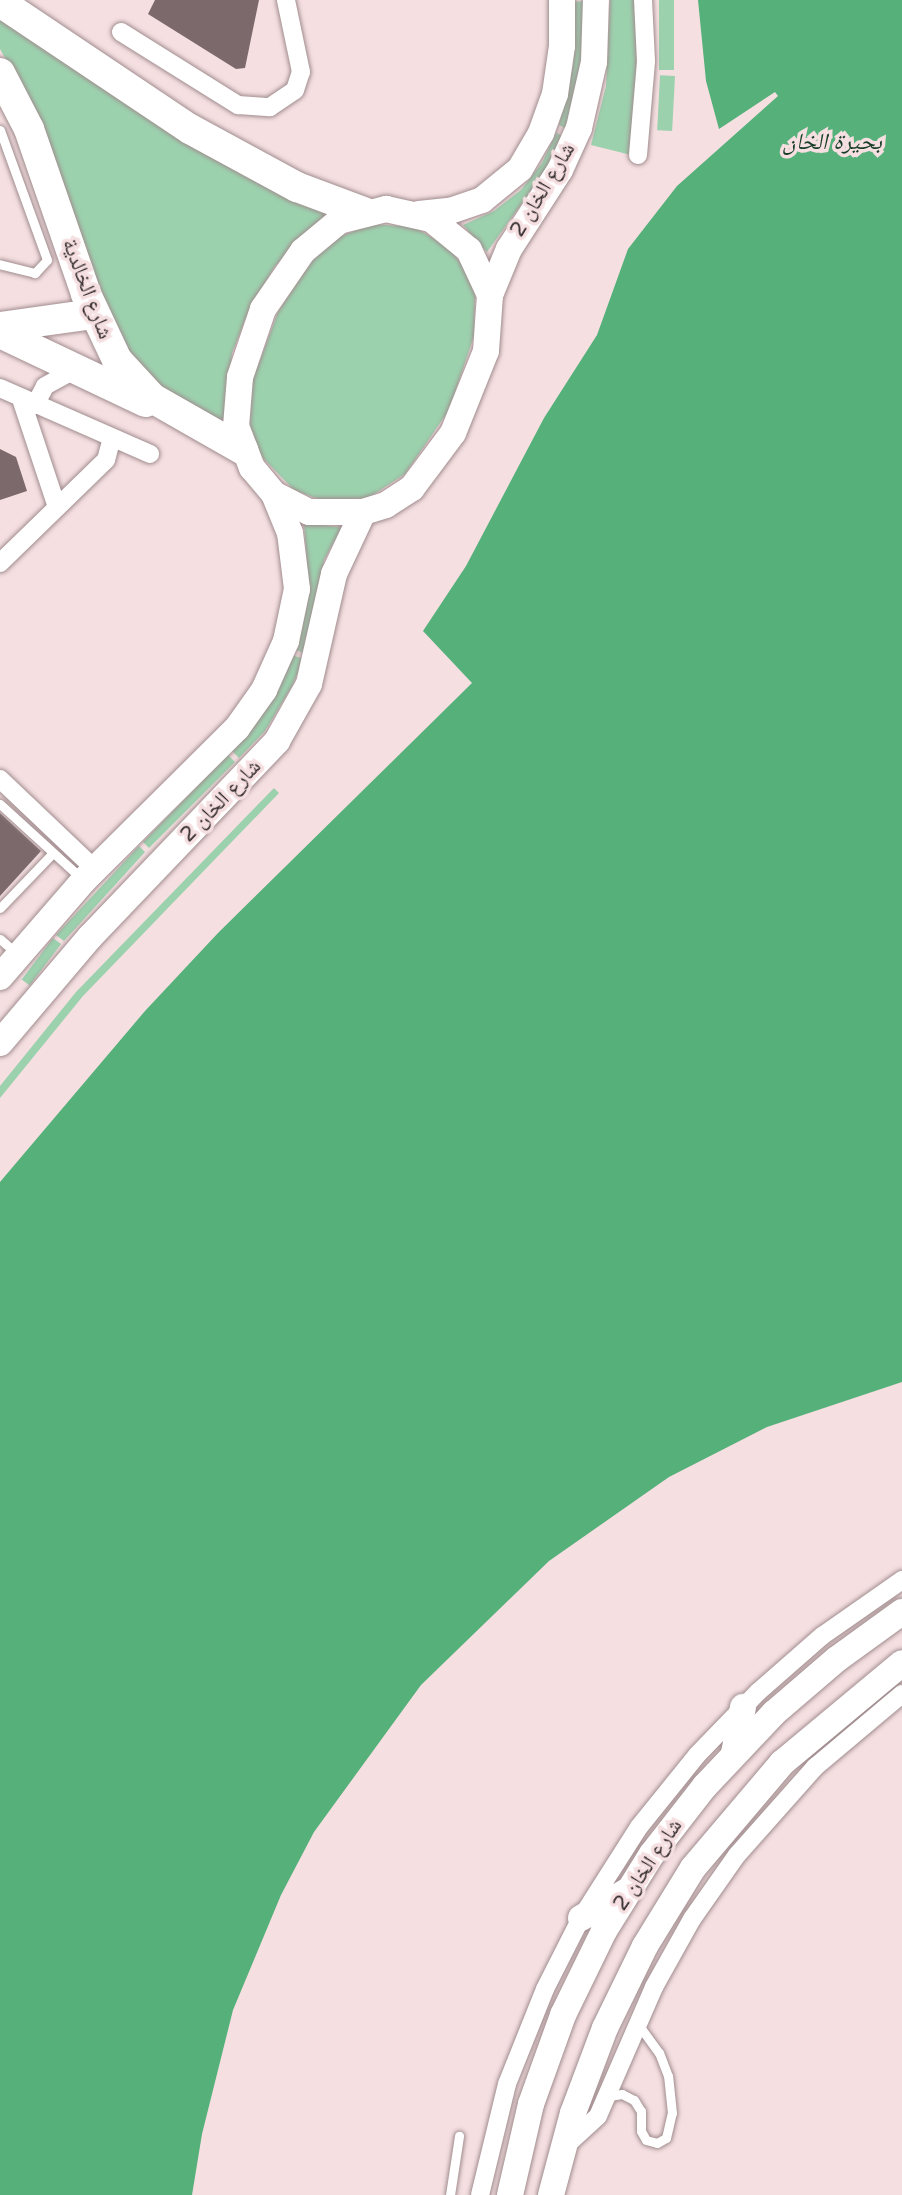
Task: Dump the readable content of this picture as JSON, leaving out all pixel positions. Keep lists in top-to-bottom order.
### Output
{
  "streets": {
    "main road": ["شارع الخان 2", "شارع الخالدية"]
  },
  "crossings": [
    ["شارع الخان 2", "شارع الخالدية"]
  ],
  "water": ["بحيرة الخان"]
}
